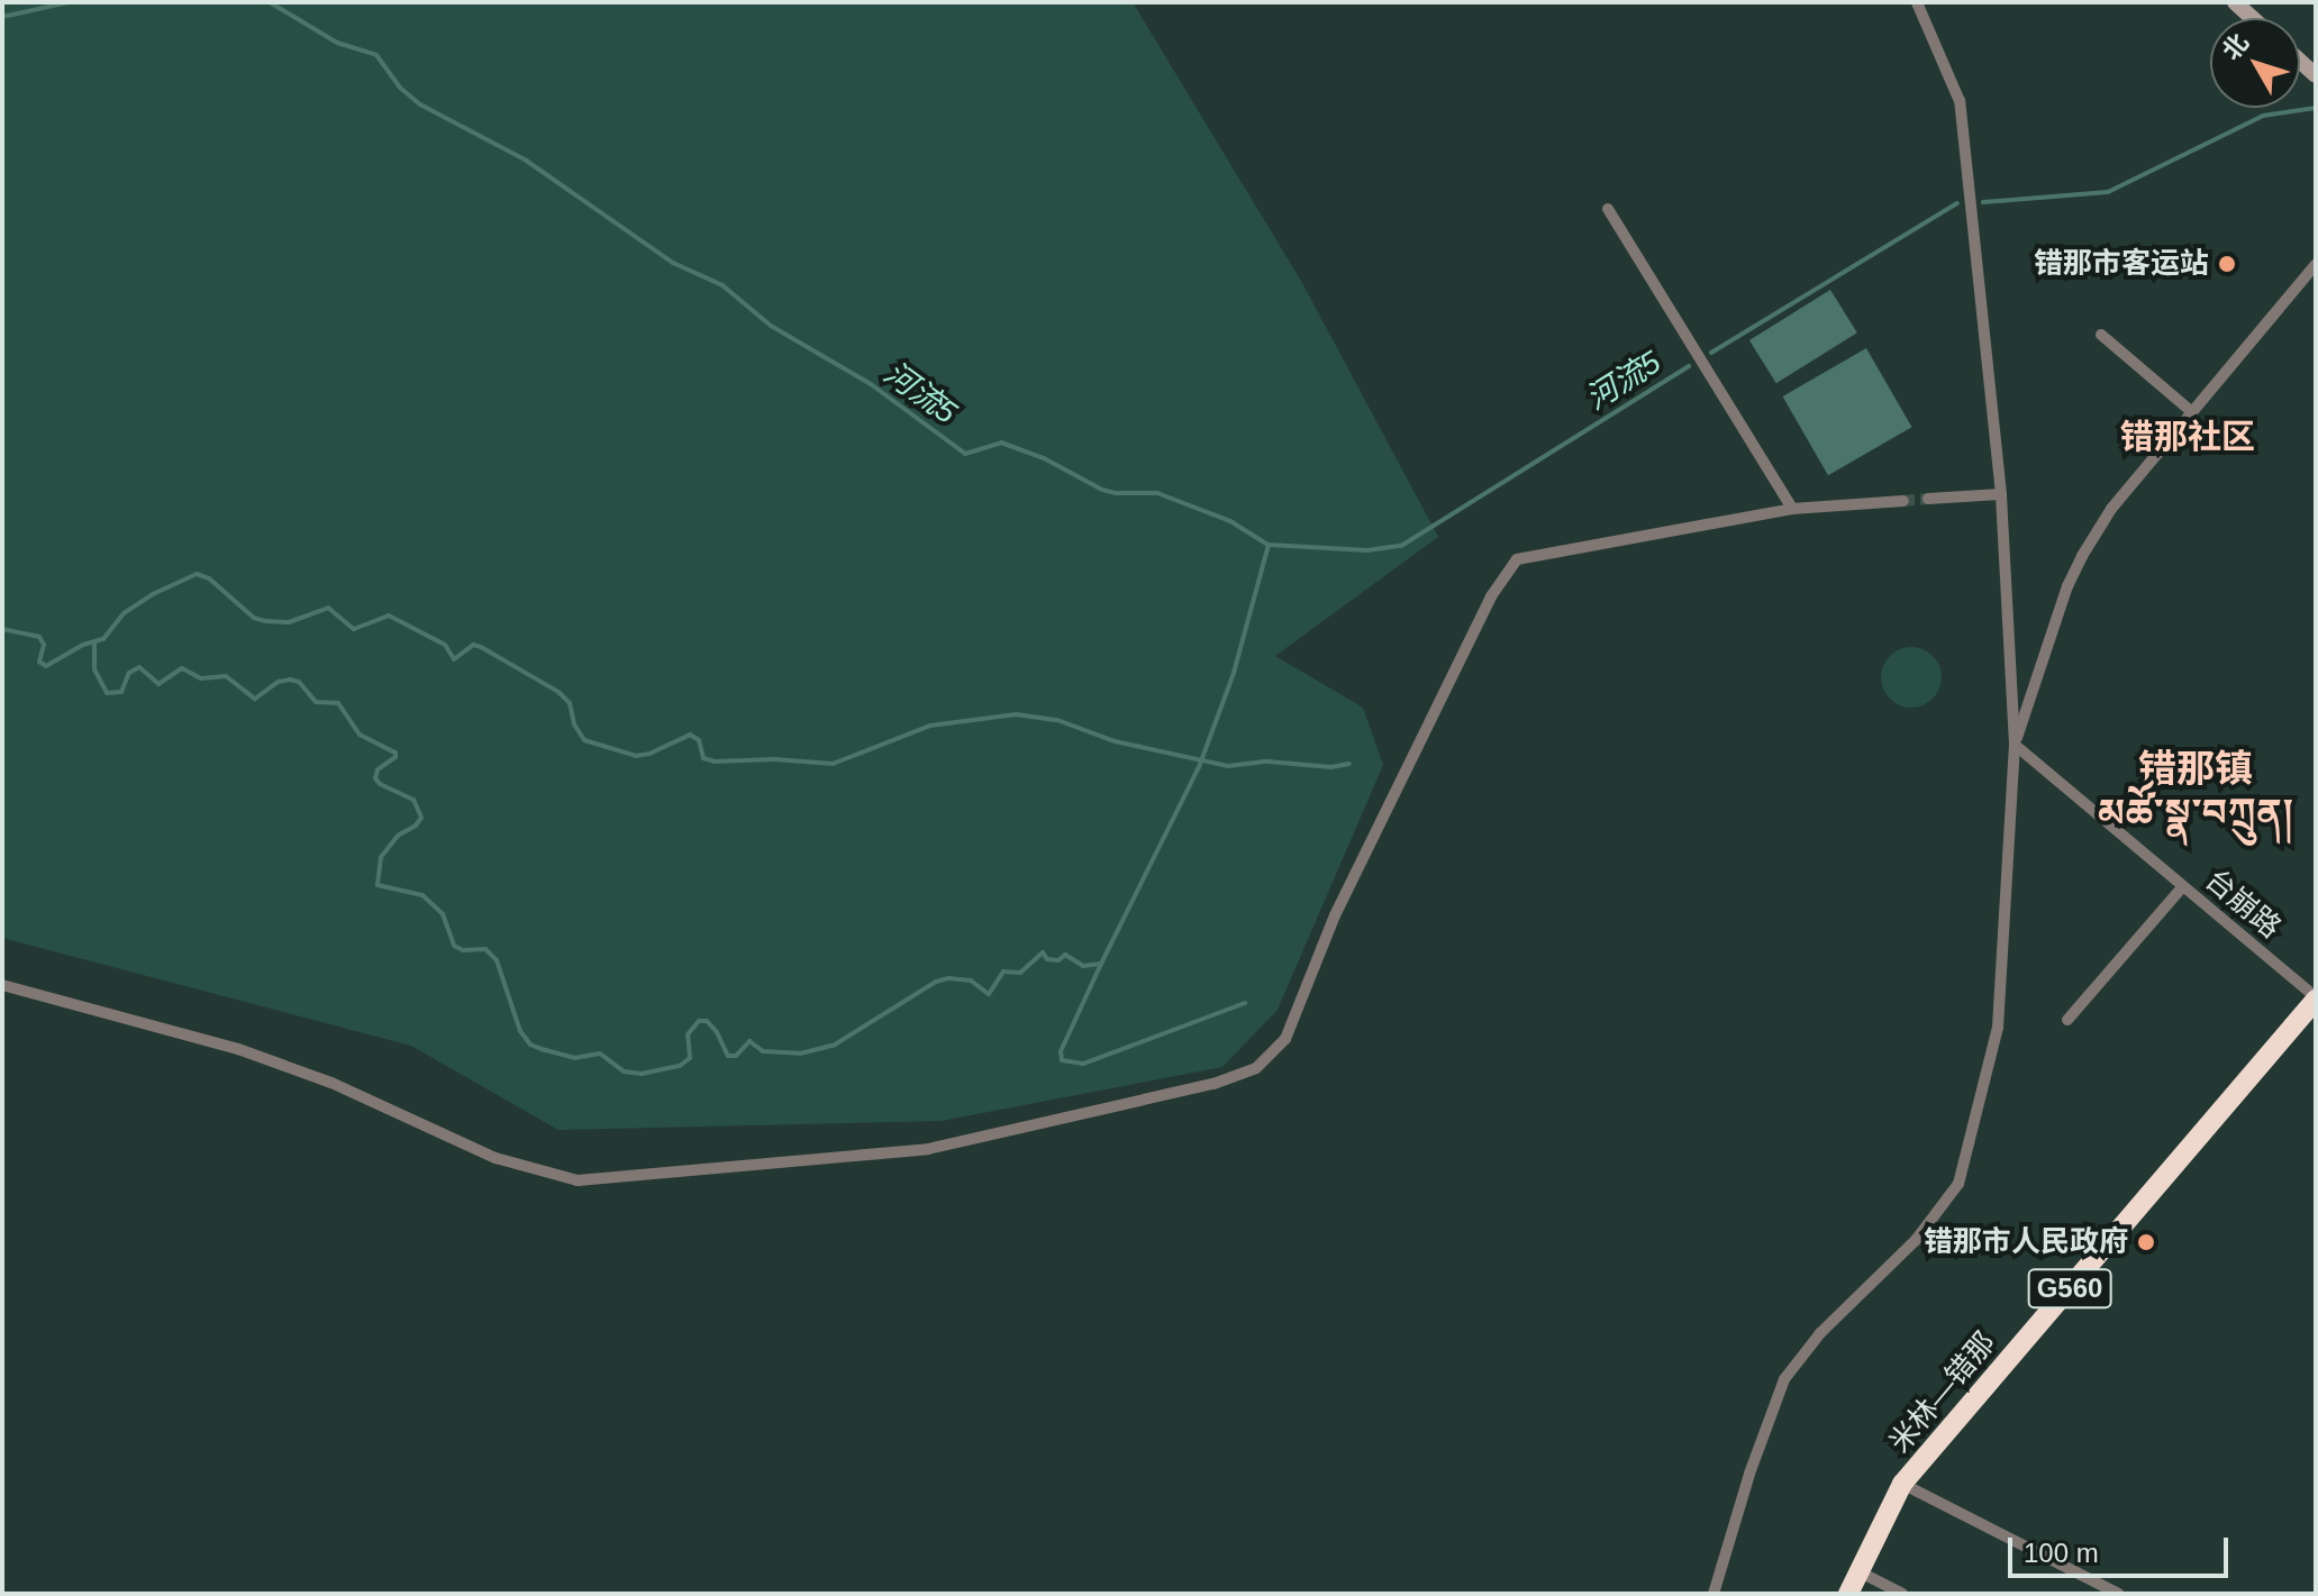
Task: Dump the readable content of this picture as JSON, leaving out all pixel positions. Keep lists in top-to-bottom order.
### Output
{
  "streets": {
    "highway": ["G560", "米林—错那"],
    "street": ["台崩路"]
  },
  "crossings": [
    ["台崩路", "米林—错那"]
  ],
  "districts": ["错那社区", "错那镇 མཚོ་སྣ་བཀྲུན།"],
  "water": ["河流5"],
  "places": ["错那市客运站", "错那市人民政府"],
  "scale_bar": "100 m",
  "north": "top left"
}
